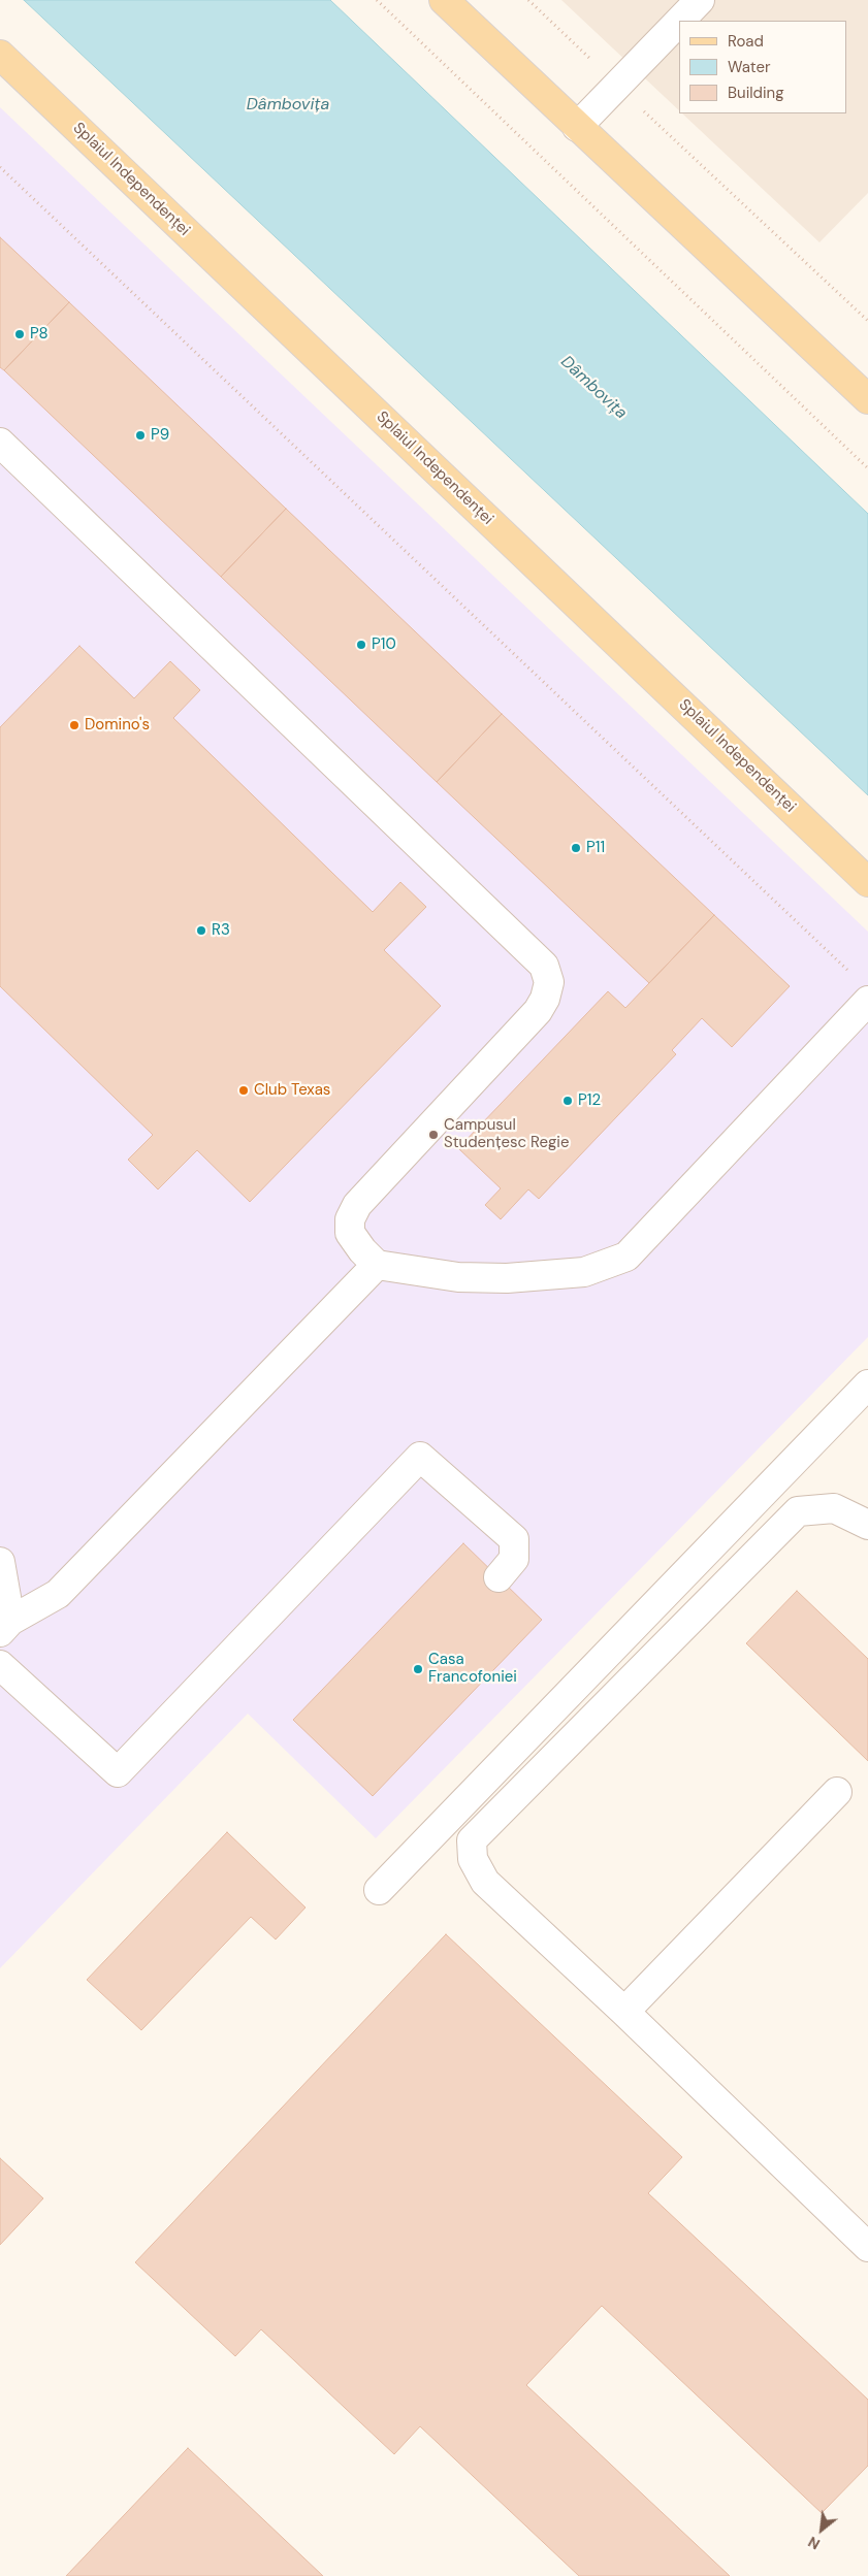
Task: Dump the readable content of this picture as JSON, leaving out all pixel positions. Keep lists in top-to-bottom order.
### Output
{
  "streets": {
    "main road": ["Splaiul Independenței"]
  },
  "water": ["Dâmbovița"],
  "places": [
    "P8",
    "P9",
    "P10",
    "Domino's",
    "P11",
    "R3",
    "Club Texas",
    "P12",
    "Campusul Studențesc Regie",
    "Casa Francofoniei"
  ],
  "legend": ["Road", "Water", "Building"],
  "north": "bottom left"
}
